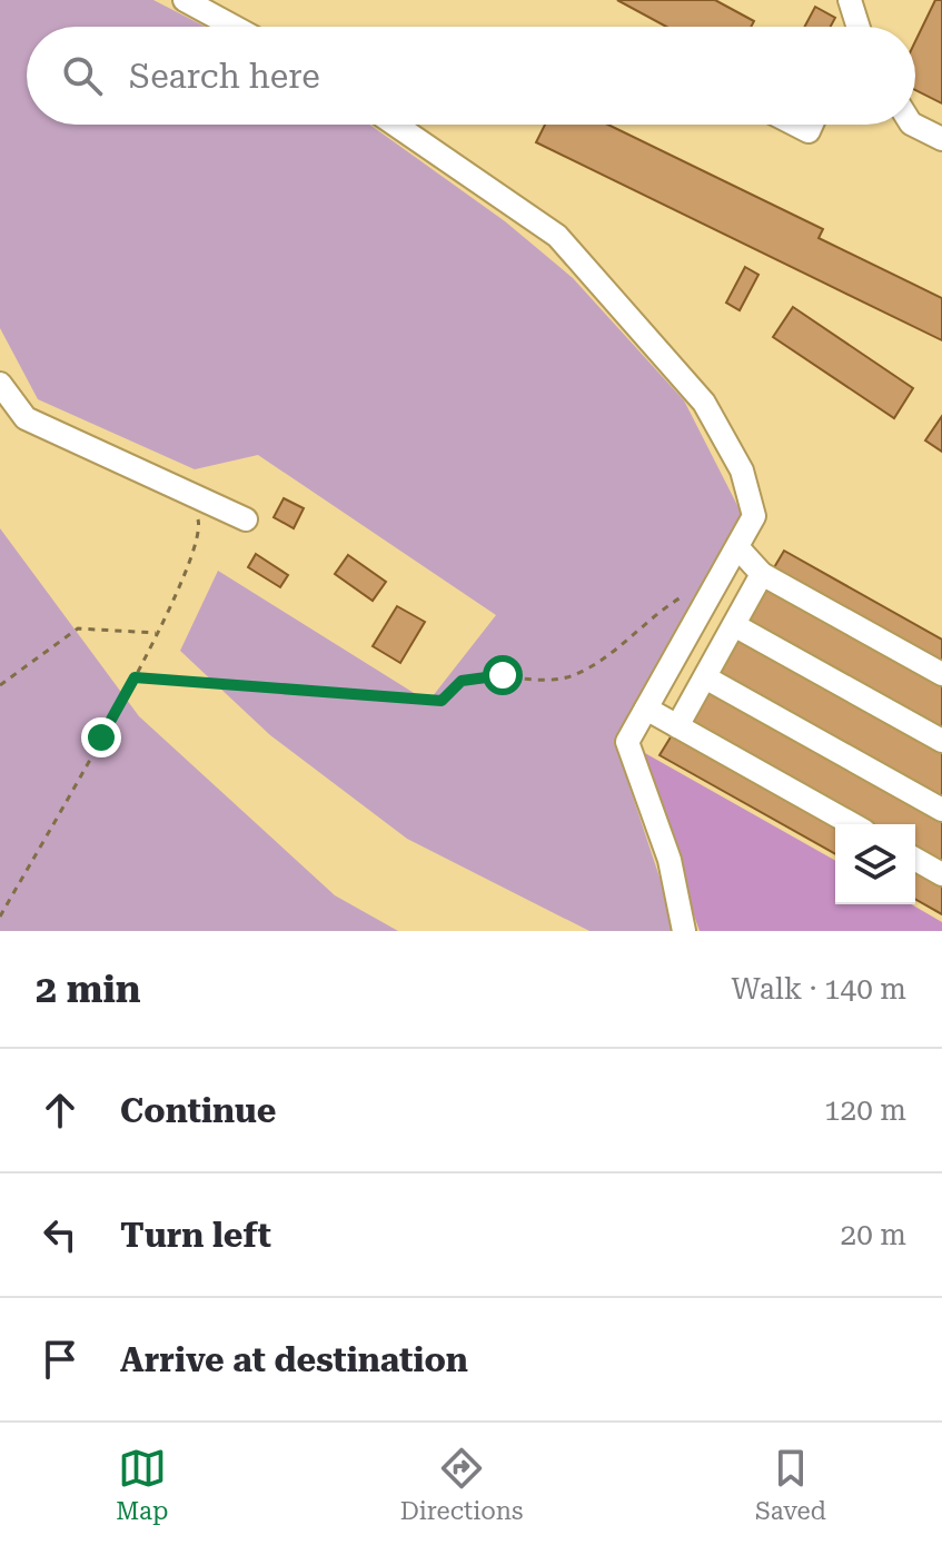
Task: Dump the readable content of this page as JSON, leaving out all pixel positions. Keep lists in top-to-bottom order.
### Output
{
  "page": {
    "search": "Search here",
    "heading": ["2 min", "Walk · 140 m"],
    "list": [
      ["Continue", "120 m"],
      ["Turn left", "20 m"],
      "Arrive at destination"
    ],
    "nav": ["Map", "Directions", "Saved"]
  }
}
